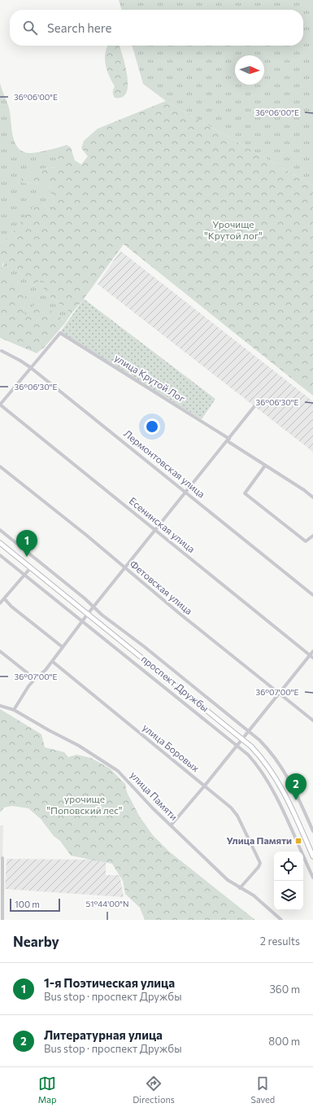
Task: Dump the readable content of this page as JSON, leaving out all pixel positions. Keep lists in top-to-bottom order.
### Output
{
  "streets": {
    "main road": ["проспект Дружбы"],
    "street": [
      "улица Крутой Лог",
      "Лермонтовская улица",
      "Есенинская улица",
      "Фетовская улица",
      "улица Боровых",
      "улица Памяти"
    ]
  },
  "crossings": [
    ["улица Крутой Лог", "Лермонтовская улица"],
    ["улица Боровых", "улица Памяти"]
  ],
  "parks": ["Урочище \"Крутой лог\"", "урочище \"Поповский лес\""],
  "places": {
    "transit": ["Улица Памяти"]
  },
  "scale_bar": "100 m",
  "north": "right",
  "page": {
    "search": "Search here",
    "pins": ["1", "2"],
    "scale": "100 m",
    "heading": ["Nearby", "2 results"],
    "list": [
      {
        "mark": "1",
        "name": "1-я Поэтическая улица",
        "note": "Bus stop · проспект Дружбы",
        "value": "360 m"
      },
      {
        "mark": "2",
        "name": "Литературная улица",
        "note": "Bus stop · проспект Дружбы",
        "value": "800 m"
      }
    ],
    "nav": ["Map", "Directions", "Saved"]
  },
  "coordinates": [
    "36°06'00\"E",
    "36°06'30\"E",
    "36°07'00\"E",
    "51°44'00\"N"
  ]
}
